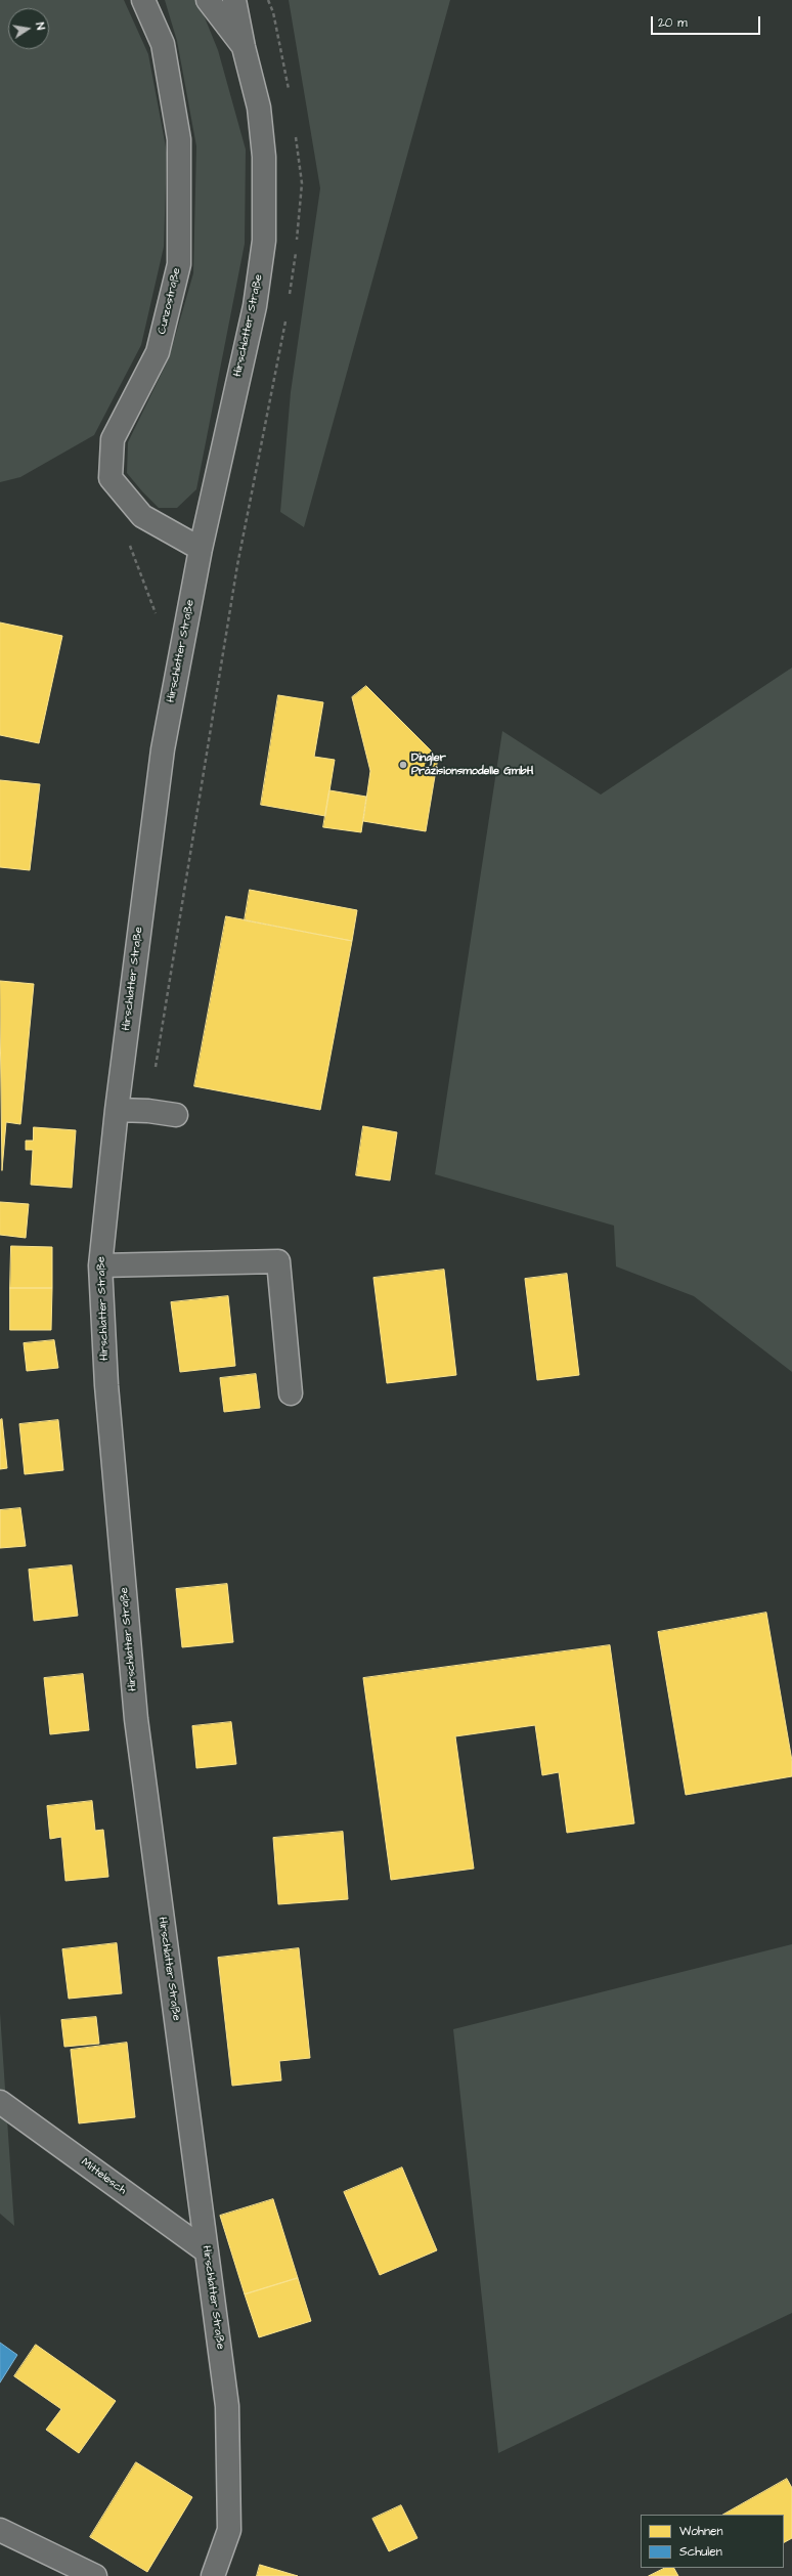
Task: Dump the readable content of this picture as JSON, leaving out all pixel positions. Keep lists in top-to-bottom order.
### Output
{
  "streets": {
    "street": ["Cunzostraße", "Hirschlatter Straße", "Mittelesch"]
  },
  "crossings": [
    ["Cunzostraße", "Hirschlatter Straße"],
    ["Hirschlatter Straße", "Mittelesch"]
  ],
  "places": ["Dingler Präzisionsmodelle GmbH"],
  "legend": ["Wohnen", "Schulen"],
  "scale_bar": "20 m",
  "north": "right"
}
